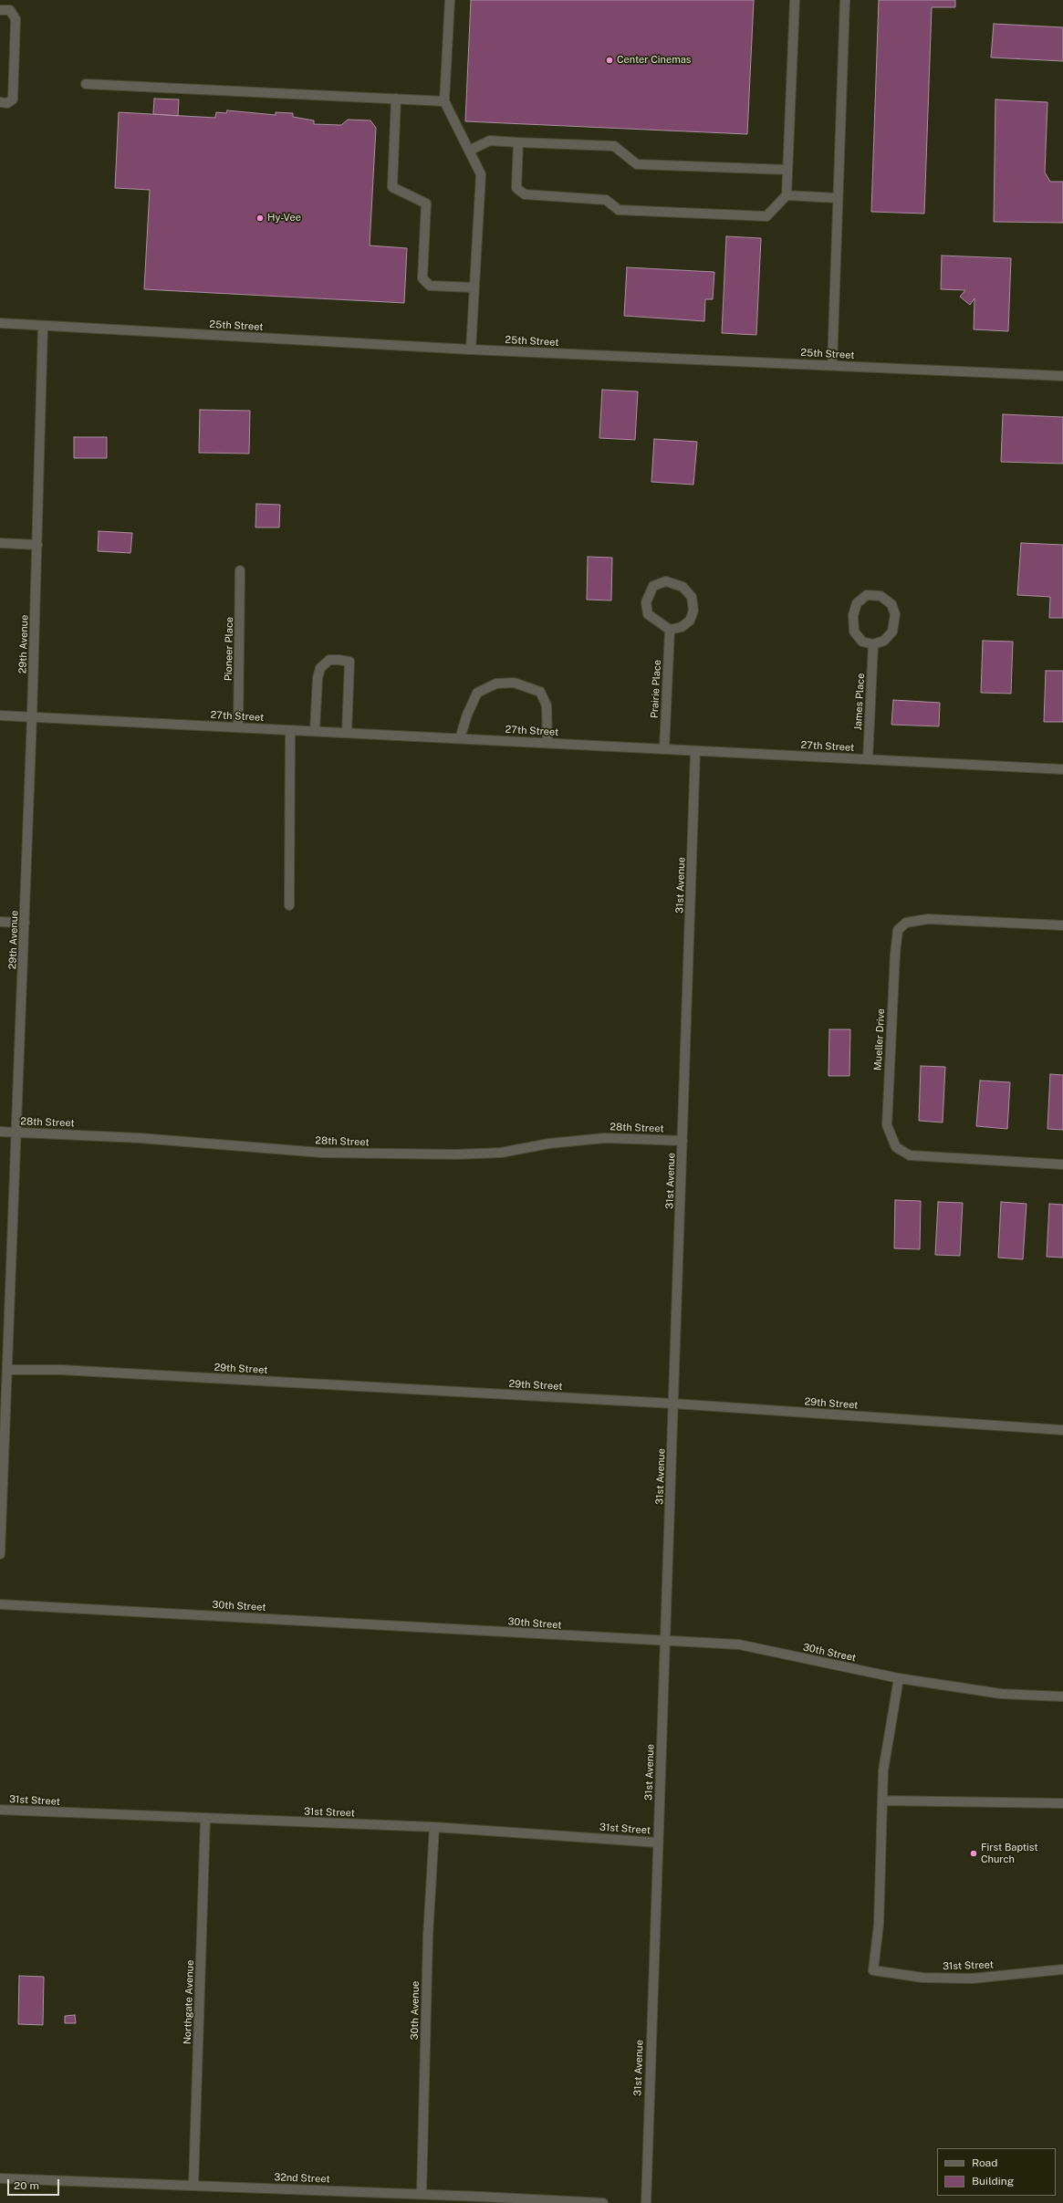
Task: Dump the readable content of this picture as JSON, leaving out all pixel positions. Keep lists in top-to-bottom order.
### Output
{
  "streets": {
    "street": [
      "25th Street",
      "29th Avenue",
      "Pioneer Place",
      "Prairie Place",
      "James Place",
      "27th Street",
      "31st Avenue",
      "Mueller Drive",
      "28th Street",
      "29th Street",
      "30th Street",
      "31st Street",
      "Northgate Avenue",
      "30th Avenue",
      "32nd Street"
    ]
  },
  "crossings": [
    ["25th Street", "29th Avenue"],
    ["29th Avenue", "27th Street"],
    ["29th Avenue", "28th Street"],
    ["29th Avenue", "29th Street"],
    ["Pioneer Place", "27th Street"],
    ["Prairie Place", "27th Street"],
    ["James Place", "27th Street"],
    ["27th Street", "31st Avenue"],
    ["31st Avenue", "28th Street"],
    ["31st Avenue", "29th Street"],
    ["31st Avenue", "30th Street"],
    ["31st Avenue", "31st Street"],
    ["31st Street", "Northgate Avenue"],
    ["31st Street", "30th Avenue"],
    ["Northgate Avenue", "32nd Street"],
    ["30th Avenue", "32nd Street"]
  ],
  "places": ["Center Cinemas", "Hy-Vee", "First Baptist Church"],
  "legend": ["Road", "Building"],
  "scale_bar": "20 m"
}
